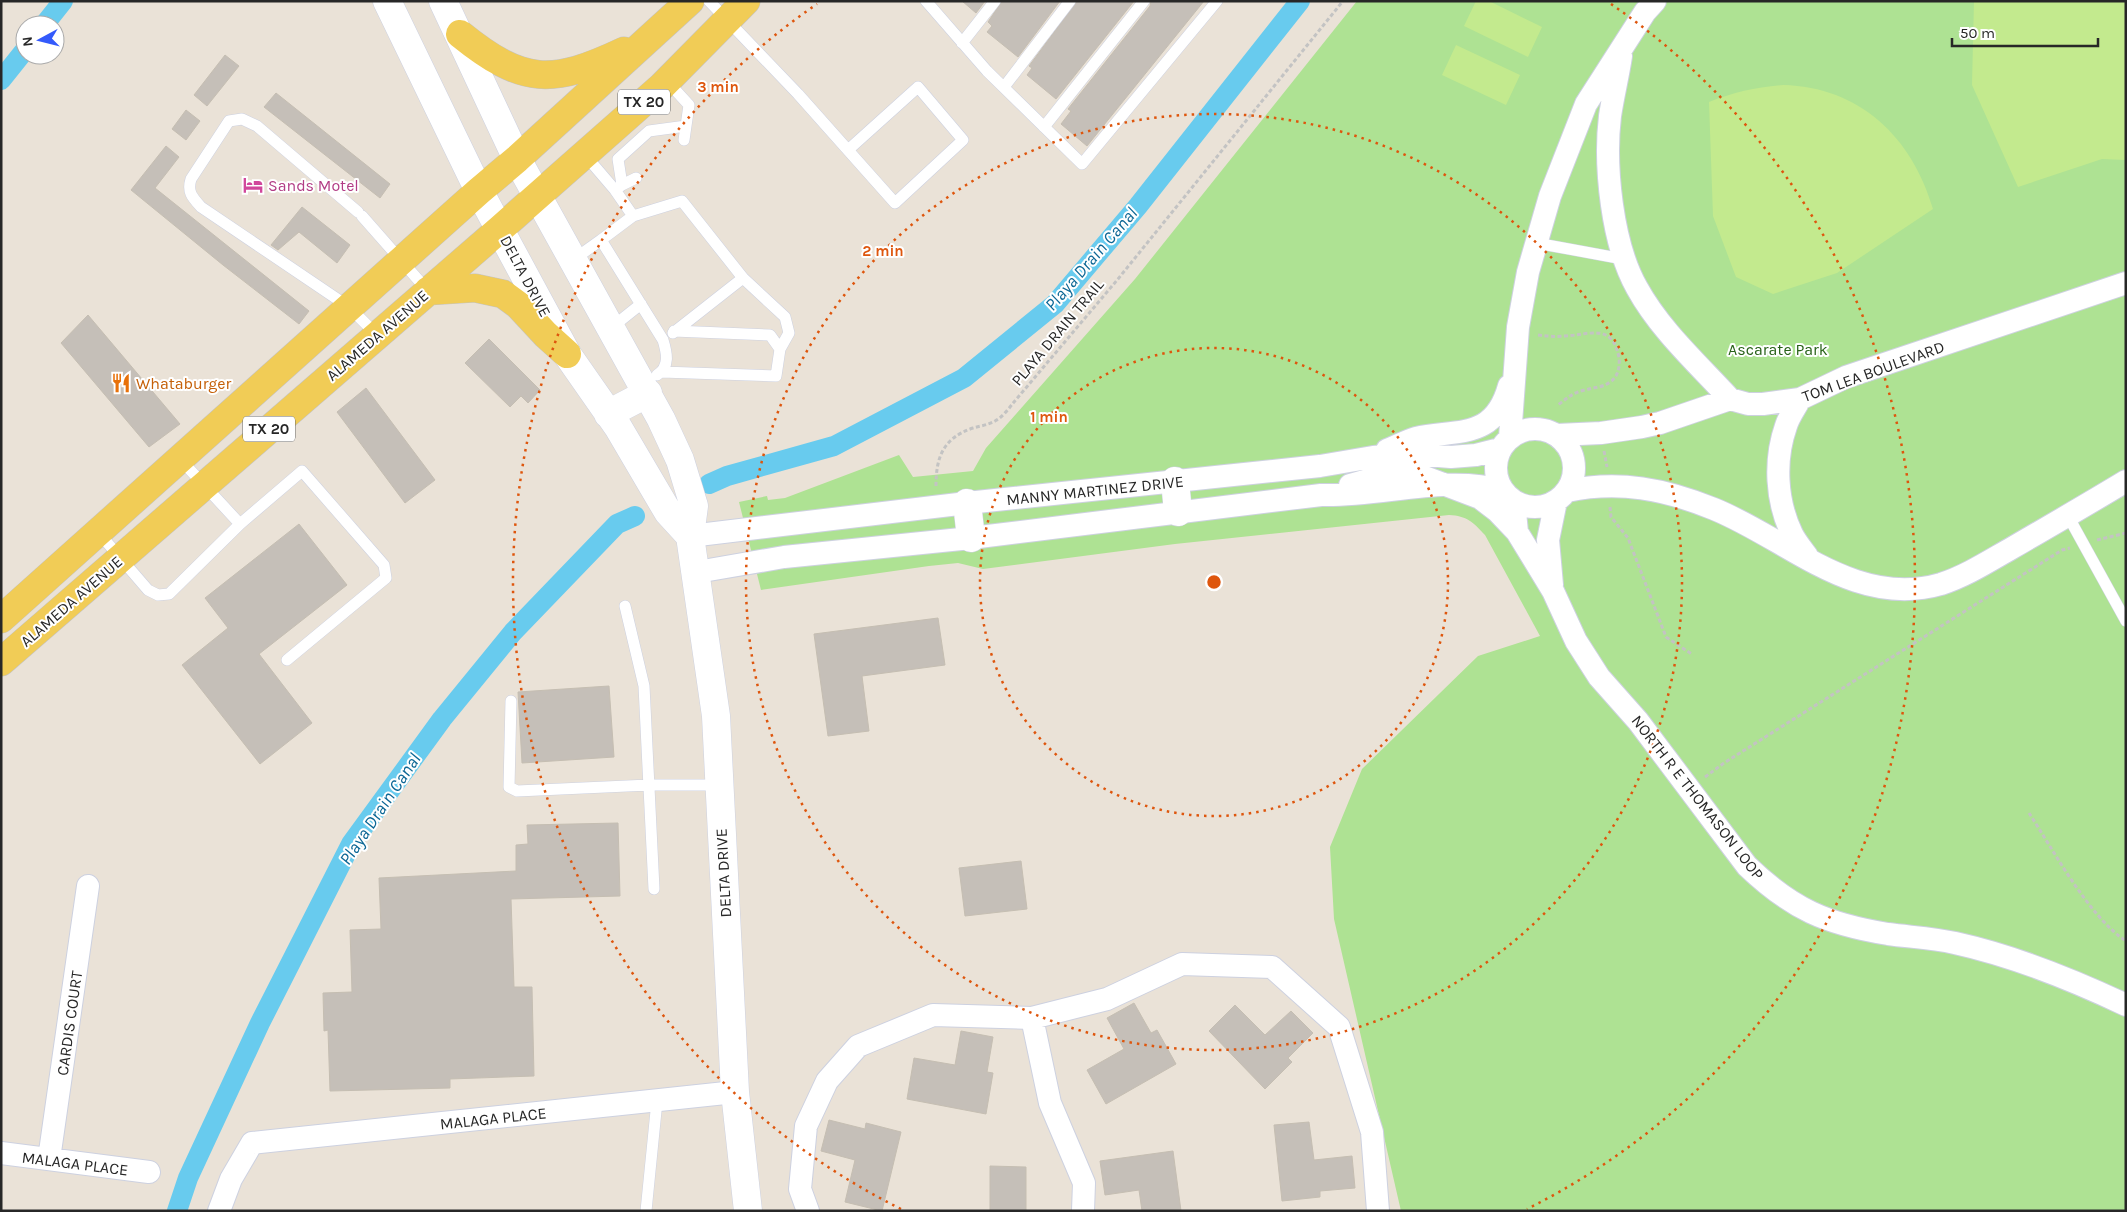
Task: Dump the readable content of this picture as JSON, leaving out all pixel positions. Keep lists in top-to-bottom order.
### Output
{
  "streets": {
    "main road": ["TX 20", "DELTA DRIVE", "ALAMEDA AVENUE"],
    "street": [
      "TOM LEA BOULEVARD",
      "MANNY MARTINEZ DRIVE",
      "NORTH R E THOMASON LOOP",
      "CARDIS COURT",
      "MALAGA PLACE"
    ],
    "path": ["PLAYA DRAIN TRAIL"]
  },
  "crossings": [
    ["DELTA DRIVE", "ALAMEDA AVENUE"],
    ["DELTA DRIVE", "MANNY MARTINEZ DRIVE"],
    ["DELTA DRIVE", "MALAGA PLACE"],
    ["PLAYA DRAIN TRAIL", "MANNY MARTINEZ DRIVE"],
    ["MANNY MARTINEZ DRIVE", "NORTH R E THOMASON LOOP"],
    ["CARDIS COURT", "MALAGA PLACE"]
  ],
  "water": ["Playa Drain Canal"],
  "parks": ["Ascarate Park"],
  "places": {
    "hotel": ["Sands Motel"],
    "restaurant": ["Whataburger"]
  },
  "scale_bar": "50 m",
  "north": "left",
  "rings": ["3 min", "2 min", "1 min"]
}
